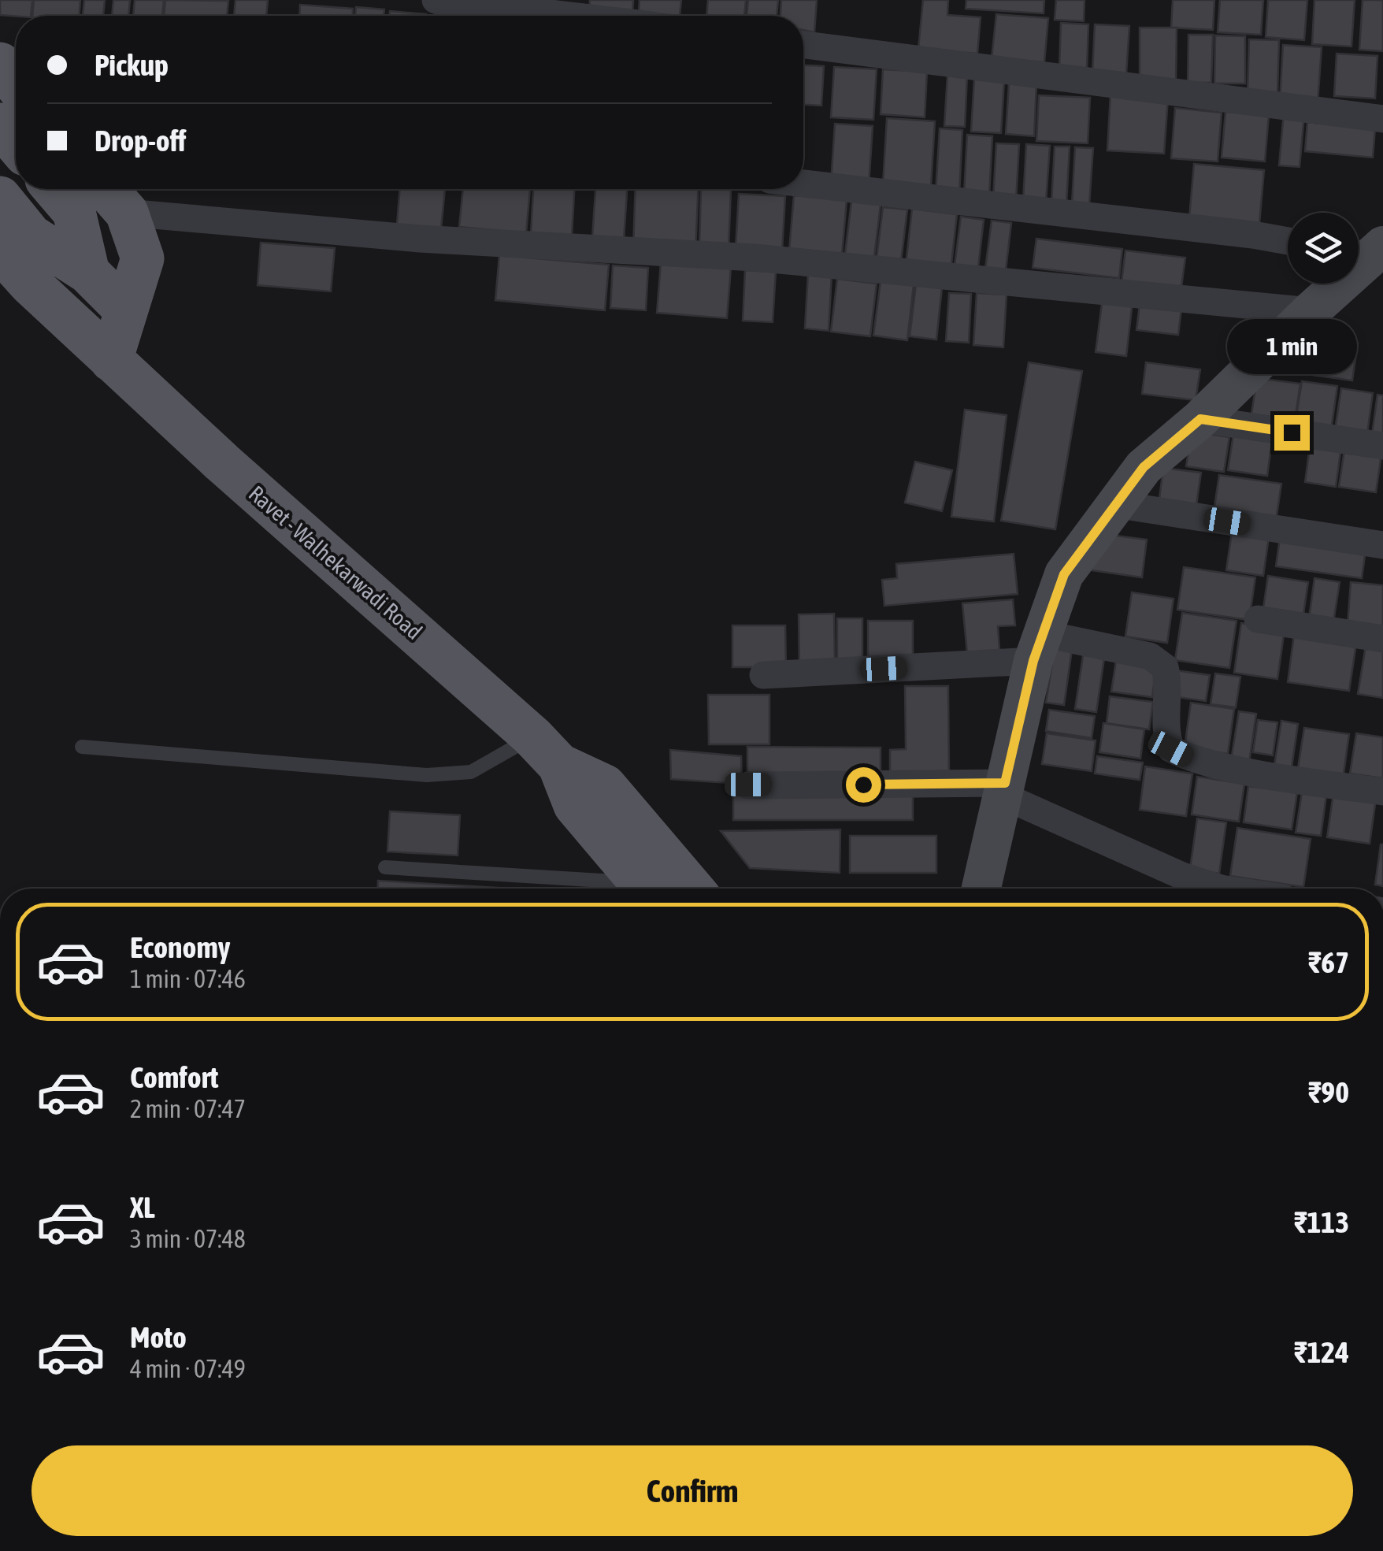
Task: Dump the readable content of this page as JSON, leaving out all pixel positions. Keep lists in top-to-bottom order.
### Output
{
  "streets": {
    "main road": ["Ravet - Walhekarwadi Road"]
  },
  "page": {
    "banner": ["Pickup", "Drop-off"],
    "bubble": "1 min",
    "list": [
      {
        "name": "Economy",
        "note": "1 min · 07:46",
        "value": "₹67"
      },
      {
        "name": "Comfort",
        "note": "2 min · 07:47",
        "value": "₹90"
      },
      {
        "name": "XL",
        "note": "3 min · 07:48",
        "value": "₹113"
      },
      {
        "name": "Moto",
        "note": "4 min · 07:49",
        "value": "₹124"
      }
    ],
    "buttons": "Confirm"
  }
}
